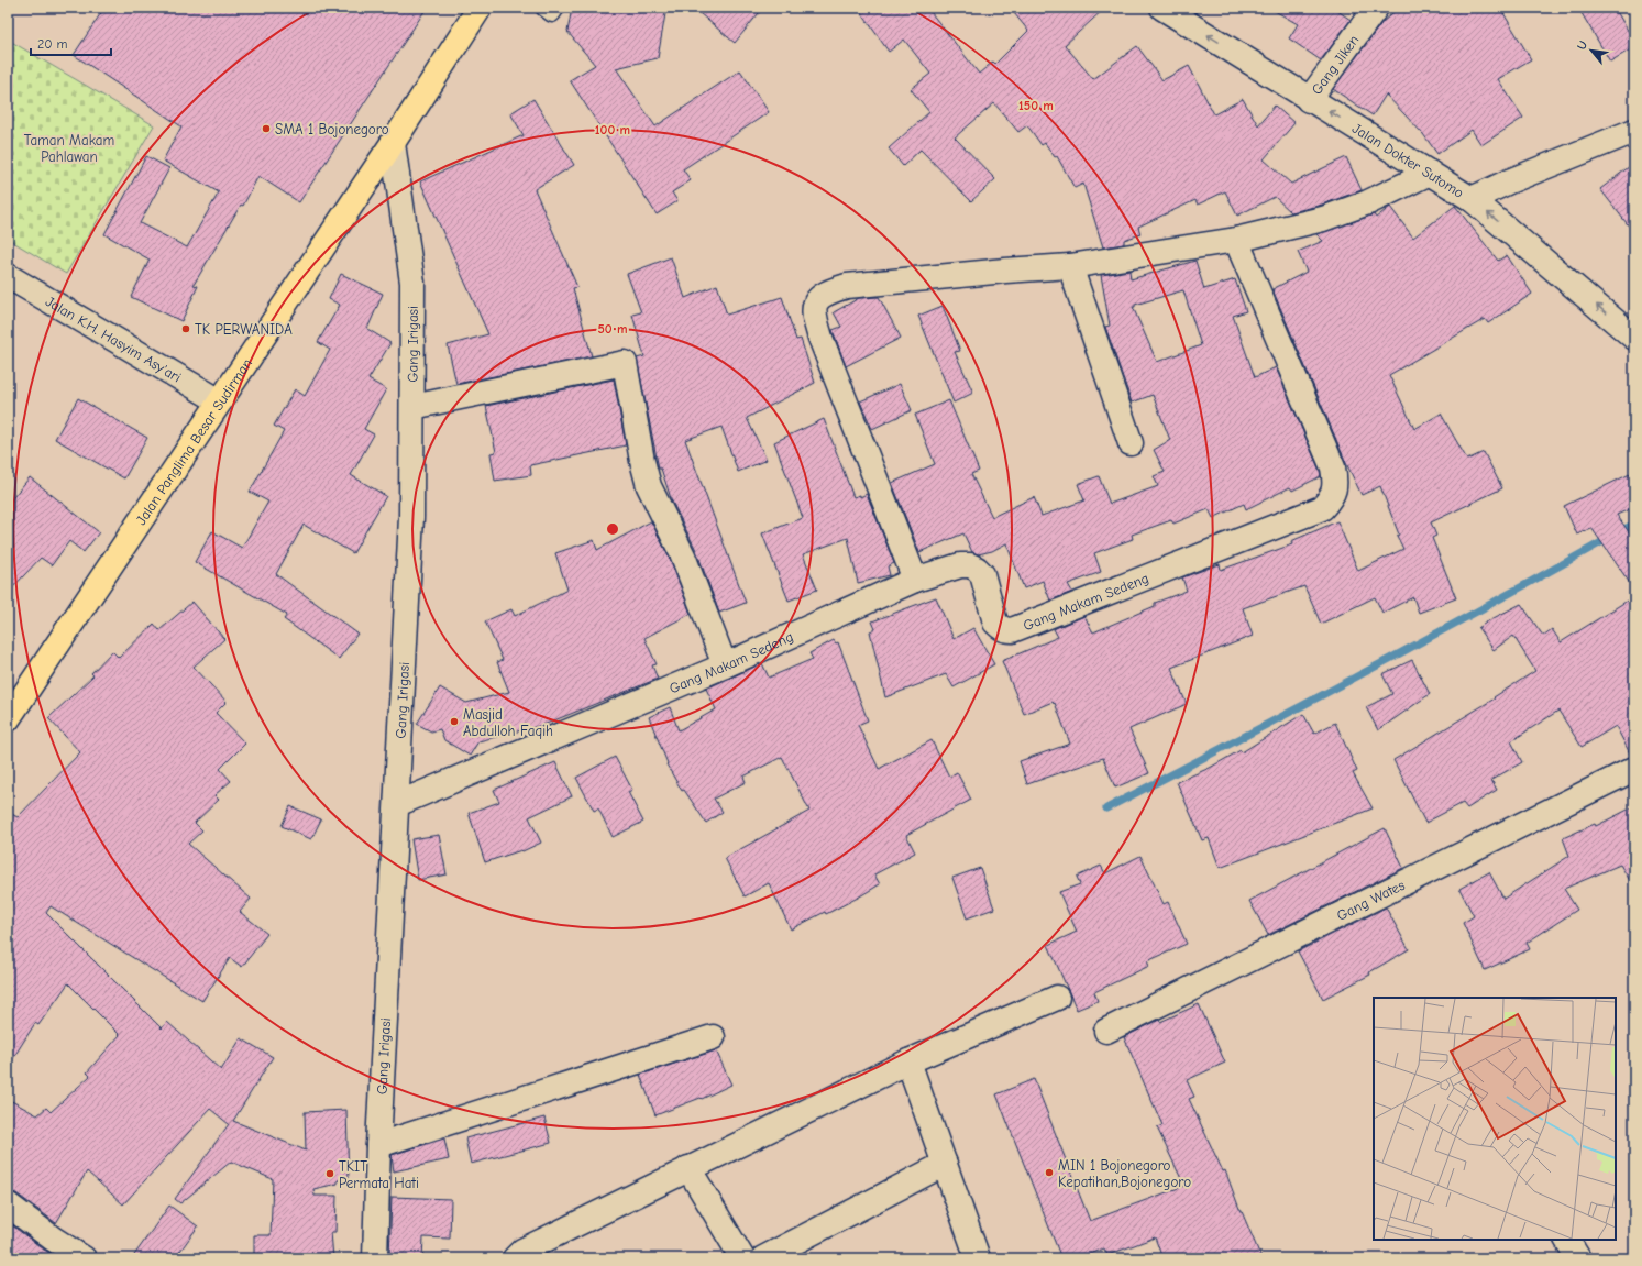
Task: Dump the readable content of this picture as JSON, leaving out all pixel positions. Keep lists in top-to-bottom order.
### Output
{
  "streets": {
    "main road": ["Jalan Panglima Besar Sudirman"],
    "street": [
      "Gang Jiken",
      "Jalan Dokter Sutomo",
      "Jalan K.H. Hasyim Asy'ari",
      "Gang Irigasi",
      "Gang Makam Sedeng",
      "Gang Wates"
    ]
  },
  "crossings": [
    ["Gang Jiken", "Jalan Dokter Sutomo"],
    ["Jalan K.H. Hasyim Asy'ari", "Jalan Panglima Besar Sudirman"],
    ["Gang Irigasi", "Jalan Panglima Besar Sudirman"],
    ["Gang Irigasi", "Gang Makam Sedeng"]
  ],
  "one_way": ["Jalan Dokter Sutomo"],
  "parks": ["Taman Makam Pahlawan"],
  "places": [
    "SMA 1 Bojonegoro",
    "TK PERWANIDA",
    "Masjid Abdulloh Faqih",
    "MIN 1 Bojonegoro Kepatihan,Bojonegoro",
    "TKIT Permata Hati"
  ],
  "scale_bar": "20 m",
  "north": "top left",
  "rings": ["150 m", "100 m", "50 m"]
}
